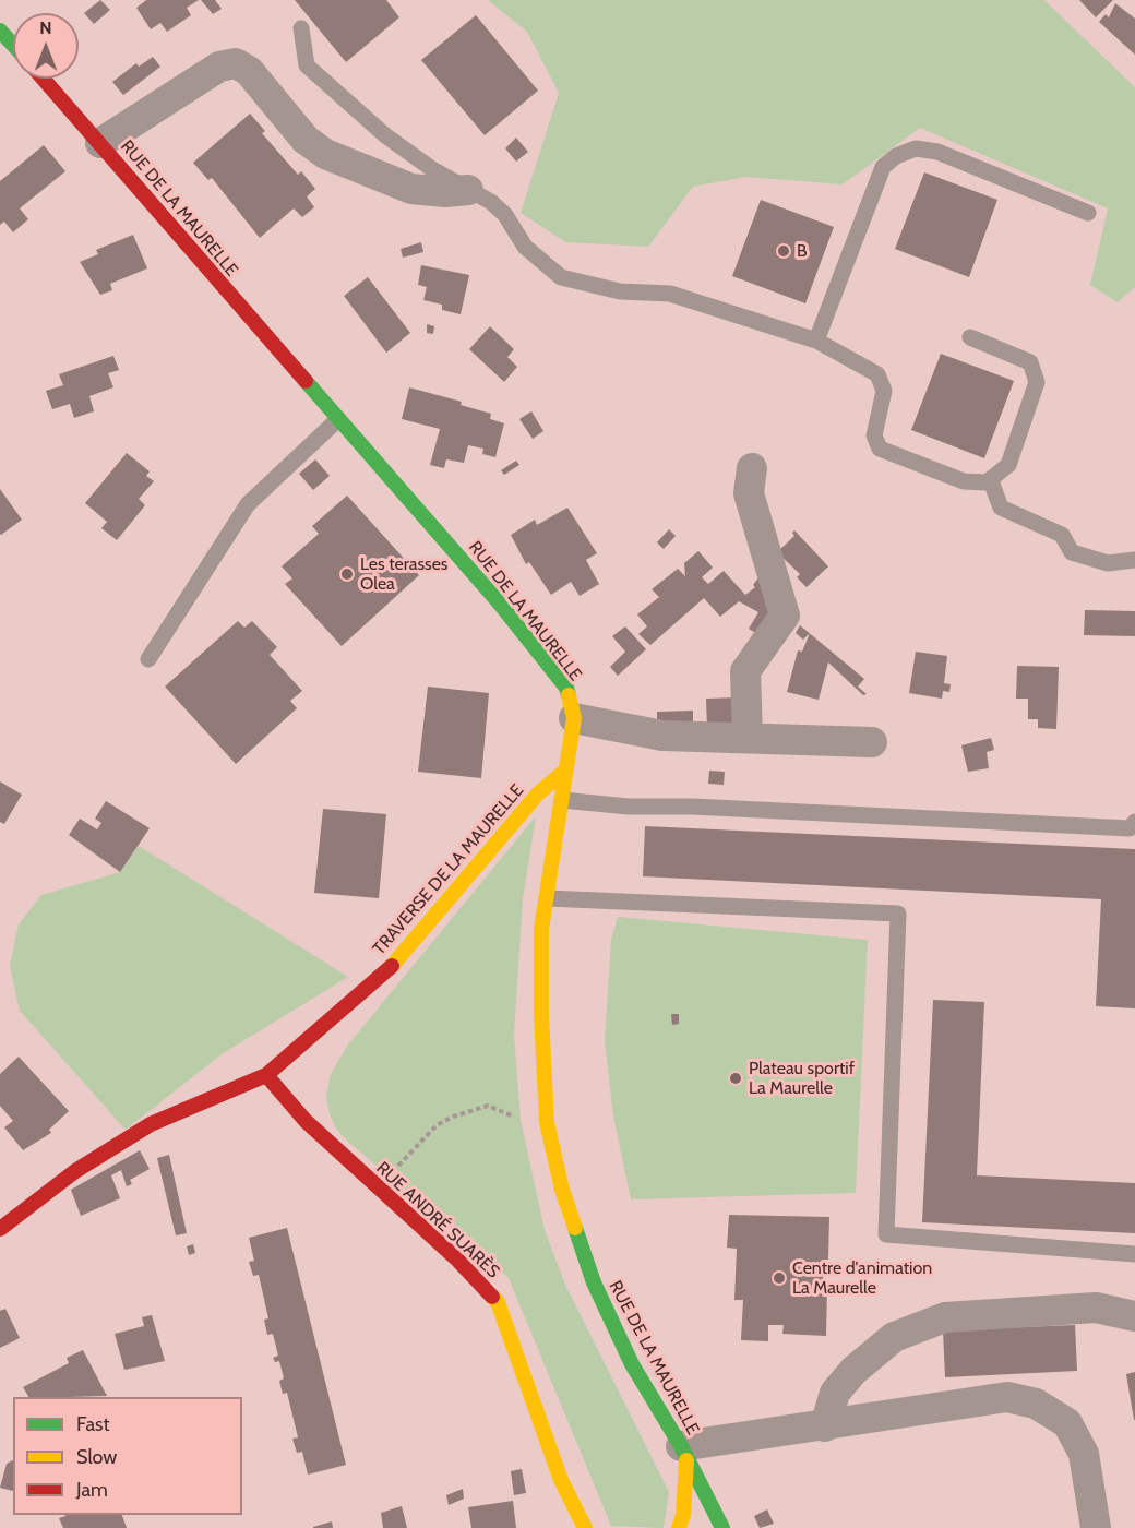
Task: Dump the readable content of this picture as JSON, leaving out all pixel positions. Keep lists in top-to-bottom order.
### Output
{
  "streets": {
    "street": ["RUE DE LA MAURELLE", "TRAVERSE DE LA MAURELLE", "RUE ANDRÉ SUARÈS"]
  },
  "crossings": [
    ["RUE DE LA MAURELLE", "TRAVERSE DE LA MAURELLE"],
    ["TRAVERSE DE LA MAURELLE", "RUE ANDRÉ SUARÈS"]
  ],
  "places": [
    "B",
    "Les terasses Olea",
    "Plateau sportif La Maurelle",
    "Centre d'animation La Maurelle"
  ],
  "legend": ["Fast", "Slow", "Jam"],
  "north": "top"
}
